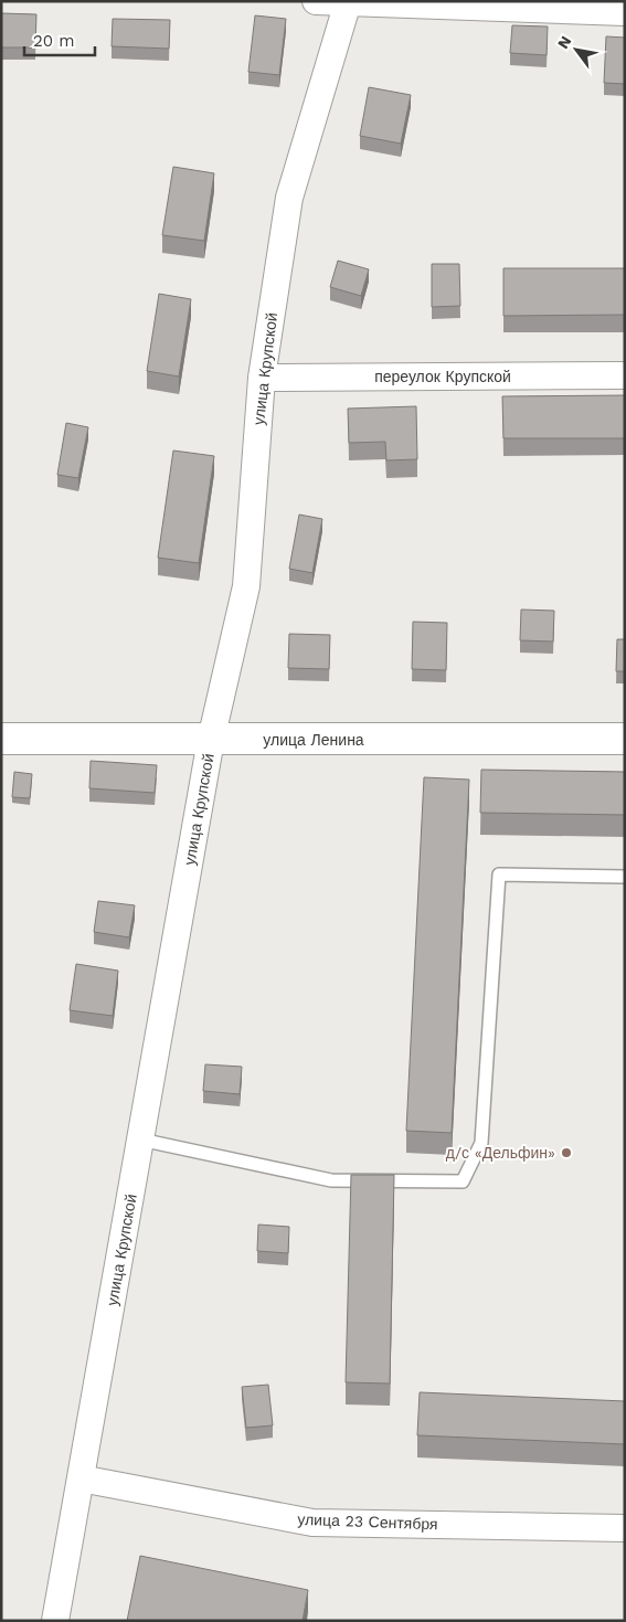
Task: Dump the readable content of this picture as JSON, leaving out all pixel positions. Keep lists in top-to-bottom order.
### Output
{
  "streets": {
    "main road": ["улица Ленина"],
    "street": ["улица Крупской", "переулок Крупской", "улица 23 Сентября"]
  },
  "crossings": [
    ["улица Крупской", "переулок Крупской"],
    ["улица Крупской", "улица Ленина"],
    ["улица Крупской", "улица 23 Сентября"]
  ],
  "places": ["д/с «Дельфин»"],
  "scale_bar": "20 m",
  "north": "top left"
}
